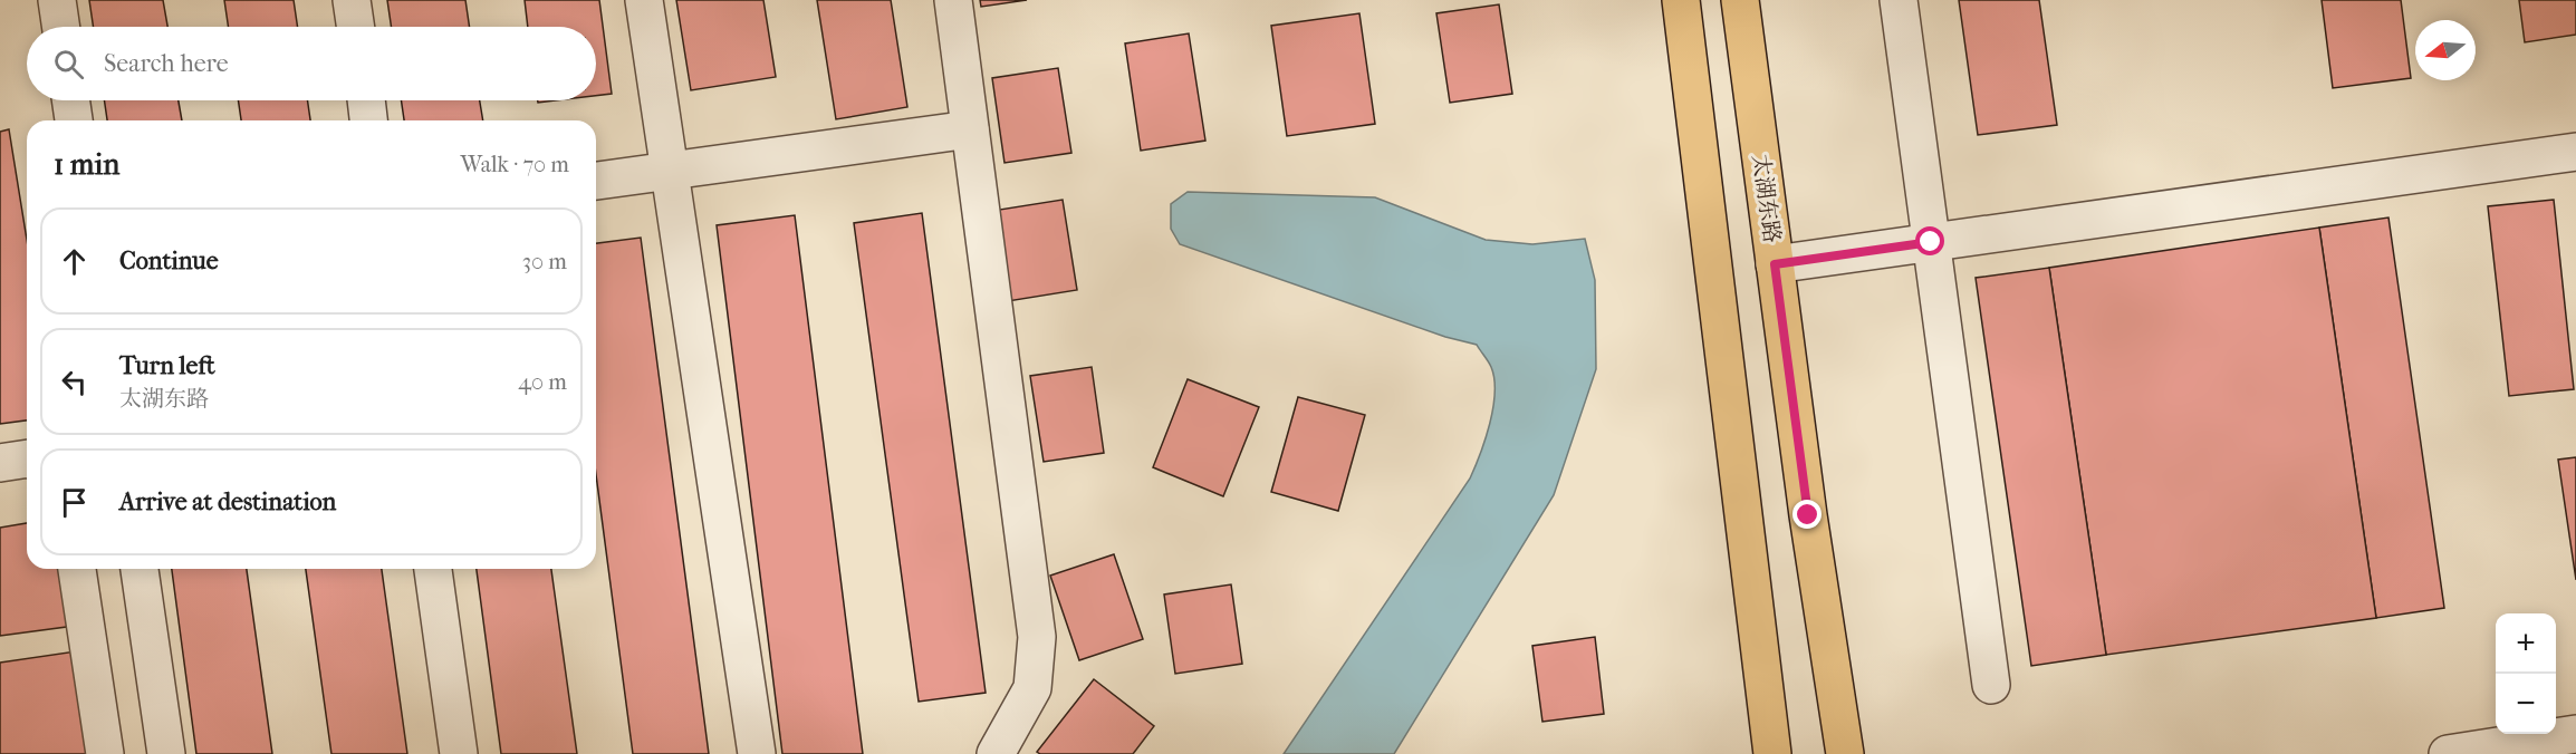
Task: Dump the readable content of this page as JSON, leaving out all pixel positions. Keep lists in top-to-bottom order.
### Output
{
  "streets": {
    "main road": ["太湖东路"]
  },
  "north": "left",
  "page": {
    "search": "Search here",
    "heading": ["1 min", "Walk · 70 m"],
    "list": [
      ["Continue", "30 m"],
      ["Turn left", "太湖东路", "40 m"],
      "Arrive at destination"
    ],
    "map_buttons": ["+", "−"]
  }
}
